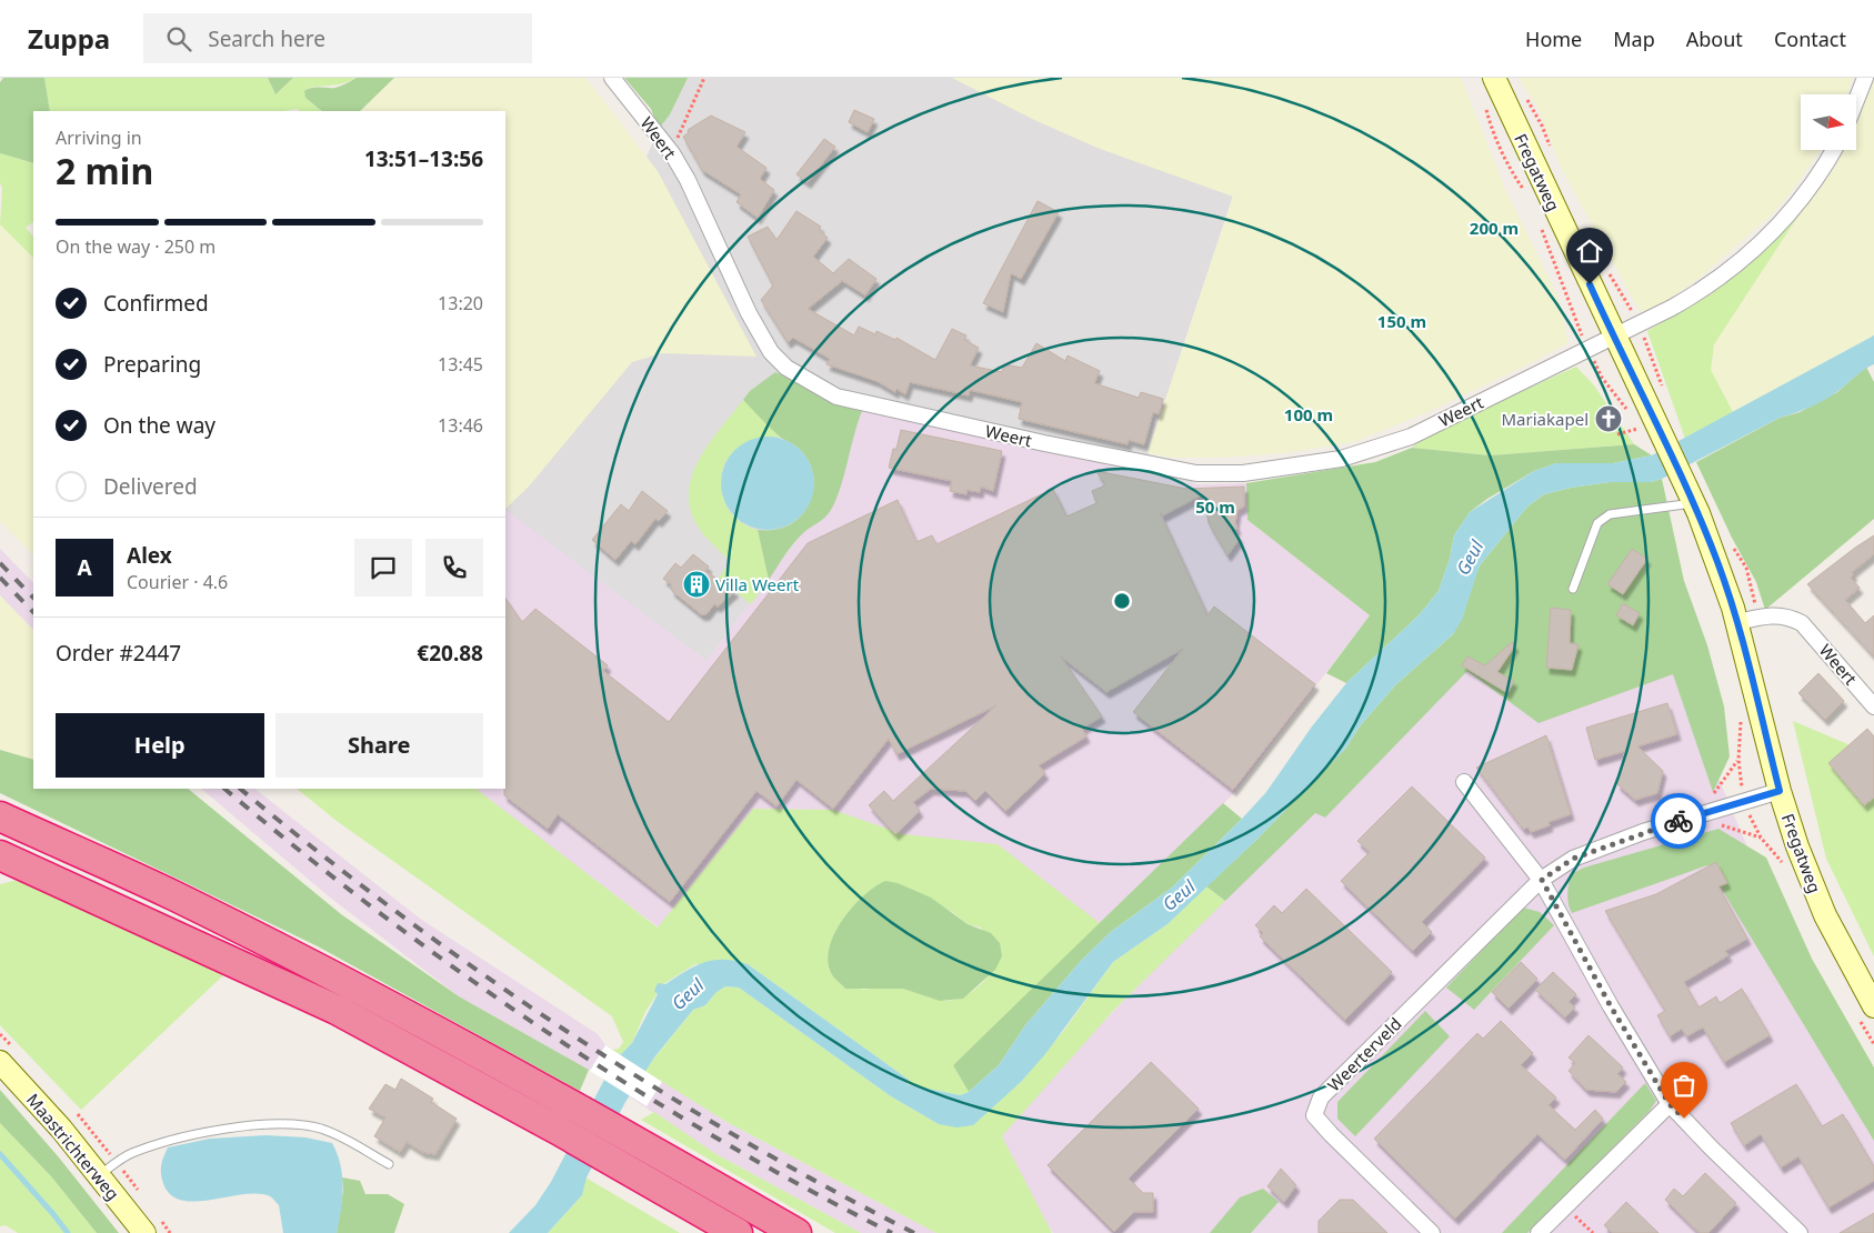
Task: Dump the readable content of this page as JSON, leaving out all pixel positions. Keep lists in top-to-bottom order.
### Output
{
  "streets": {
    "street": [
      "Weert",
      "Fregatweg",
      "Weerterveld",
      "Maastrichterweg"
    ]
  },
  "crossings": [
    ["Weert", "Fregatweg"],
    ["Fregatweg", "Weerterveld"]
  ],
  "water": ["Geul"],
  "places": {
    "church": ["Mariakapel"],
    "building": ["Villa Weert"]
  },
  "north": "right",
  "page": {
    "header": "Zuppa",
    "search": "Search here",
    "nav": [
      "Home",
      "Map",
      "About",
      "Contact"
    ],
    "heading": ["2 min", "Arriving in", "13:51–13:56"],
    "panel": [
      "Alex",
      "Courier · 4.6",
      "Order #2447",
      "€20.88"
    ],
    "bar": "On the way · 250 m",
    "list": [
      ["Confirmed", "13:20"],
      ["Preparing", "13:45"],
      ["On the way", "13:46"],
      "Delivered"
    ],
    "round": "A",
    "buttons": ["Help", "Share"]
  },
  "rings": [
    "200 m",
    "150 m",
    "100 m",
    "50 m"
  ]
}
